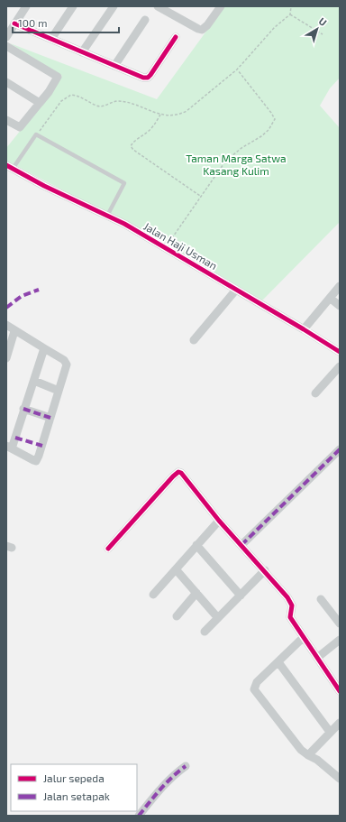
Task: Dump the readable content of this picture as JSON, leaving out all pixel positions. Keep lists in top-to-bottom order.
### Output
{
  "streets": {
    "street": ["Jalan Haji Usman"]
  },
  "parks": ["Taman Marga Satwa Kasang Kulim"],
  "legend": ["Jalur sepeda", "Jalan setapak"],
  "scale_bar": "100 m",
  "north": "top right"
}
